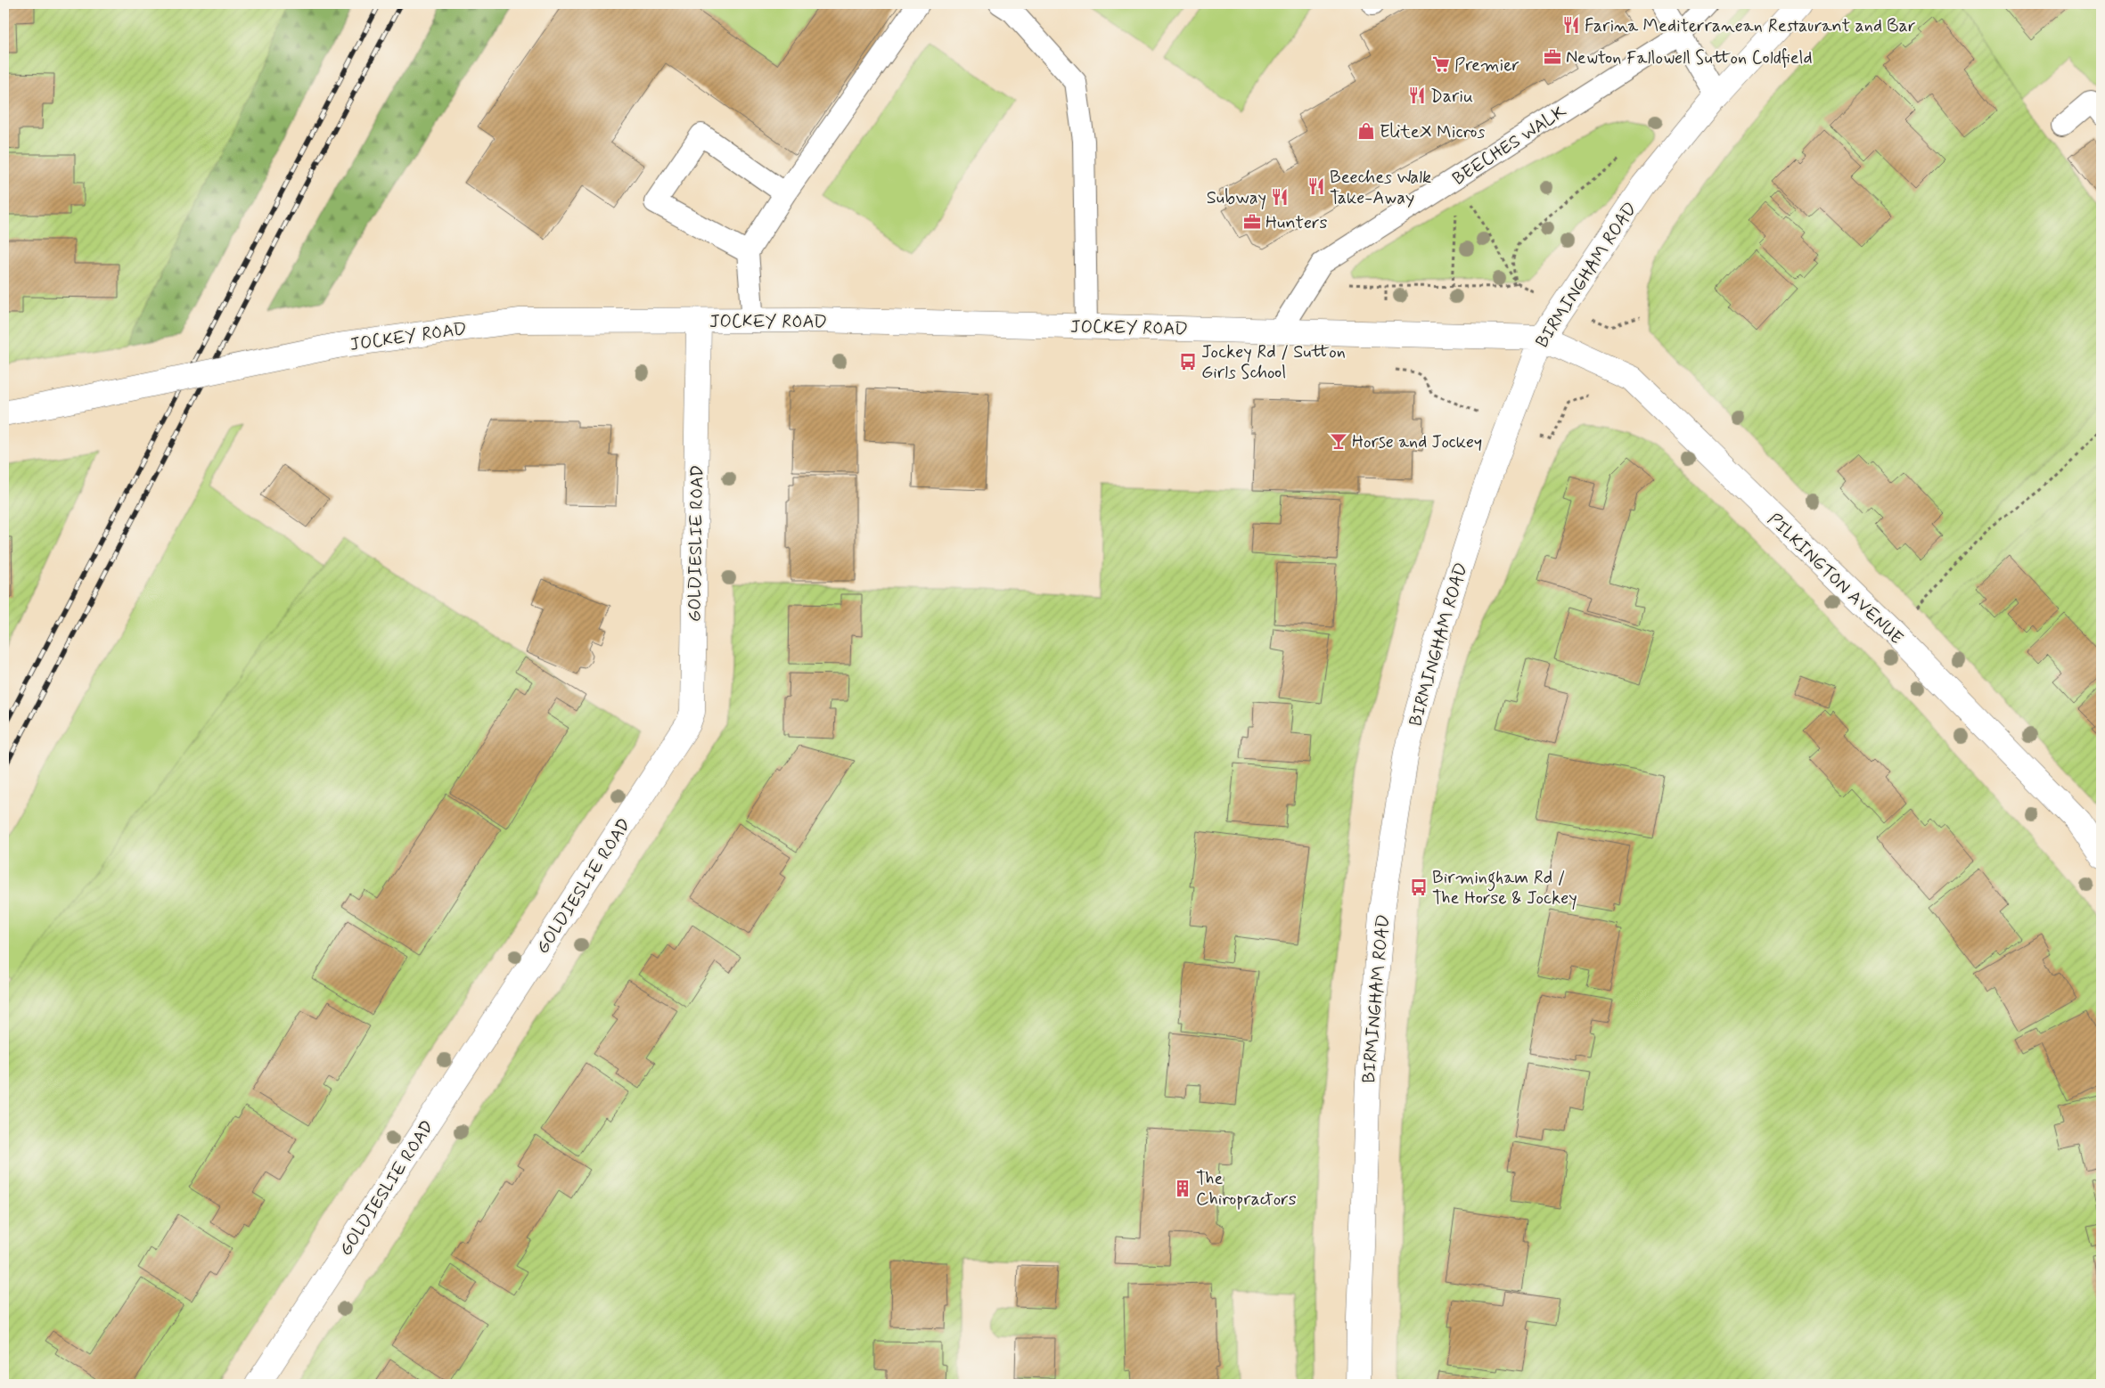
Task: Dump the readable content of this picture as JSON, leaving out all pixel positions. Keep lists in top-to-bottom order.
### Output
{
  "streets": {
    "main road": [
      "BIRMINGHAM ROAD",
      "JOCKEY ROAD",
      "GOLDIESLIE ROAD",
      "PILKINGTON AVENUE"
    ],
    "lane": ["BEECHES WALK"]
  },
  "crossings": [
    ["BEECHES WALK", "JOCKEY ROAD"],
    ["BIRMINGHAM ROAD", "JOCKEY ROAD"],
    ["BIRMINGHAM ROAD", "PILKINGTON AVENUE"],
    ["JOCKEY ROAD", "GOLDIESLIE ROAD"],
    ["JOCKEY ROAD", "PILKINGTON AVENUE"]
  ],
  "places": {
    "restaurant": [
      "Farina Mediterranean Restaurant and Bar",
      "Dariu",
      "Beeches Walk Take-Away",
      "Subway"
    ],
    "office": ["Newton Fallowell Sutton Coldfield", "Hunters"],
    "supermarket": ["Premier"],
    "shop": ["EliteX Micros"],
    "bus stop": ["Jockey Rd / Sutton Girls School", "Birmingham Rd / The Horse & Jockey"],
    "bar": ["Horse and Jockey"],
    "building": ["The Chiropractors"]
  }
}
